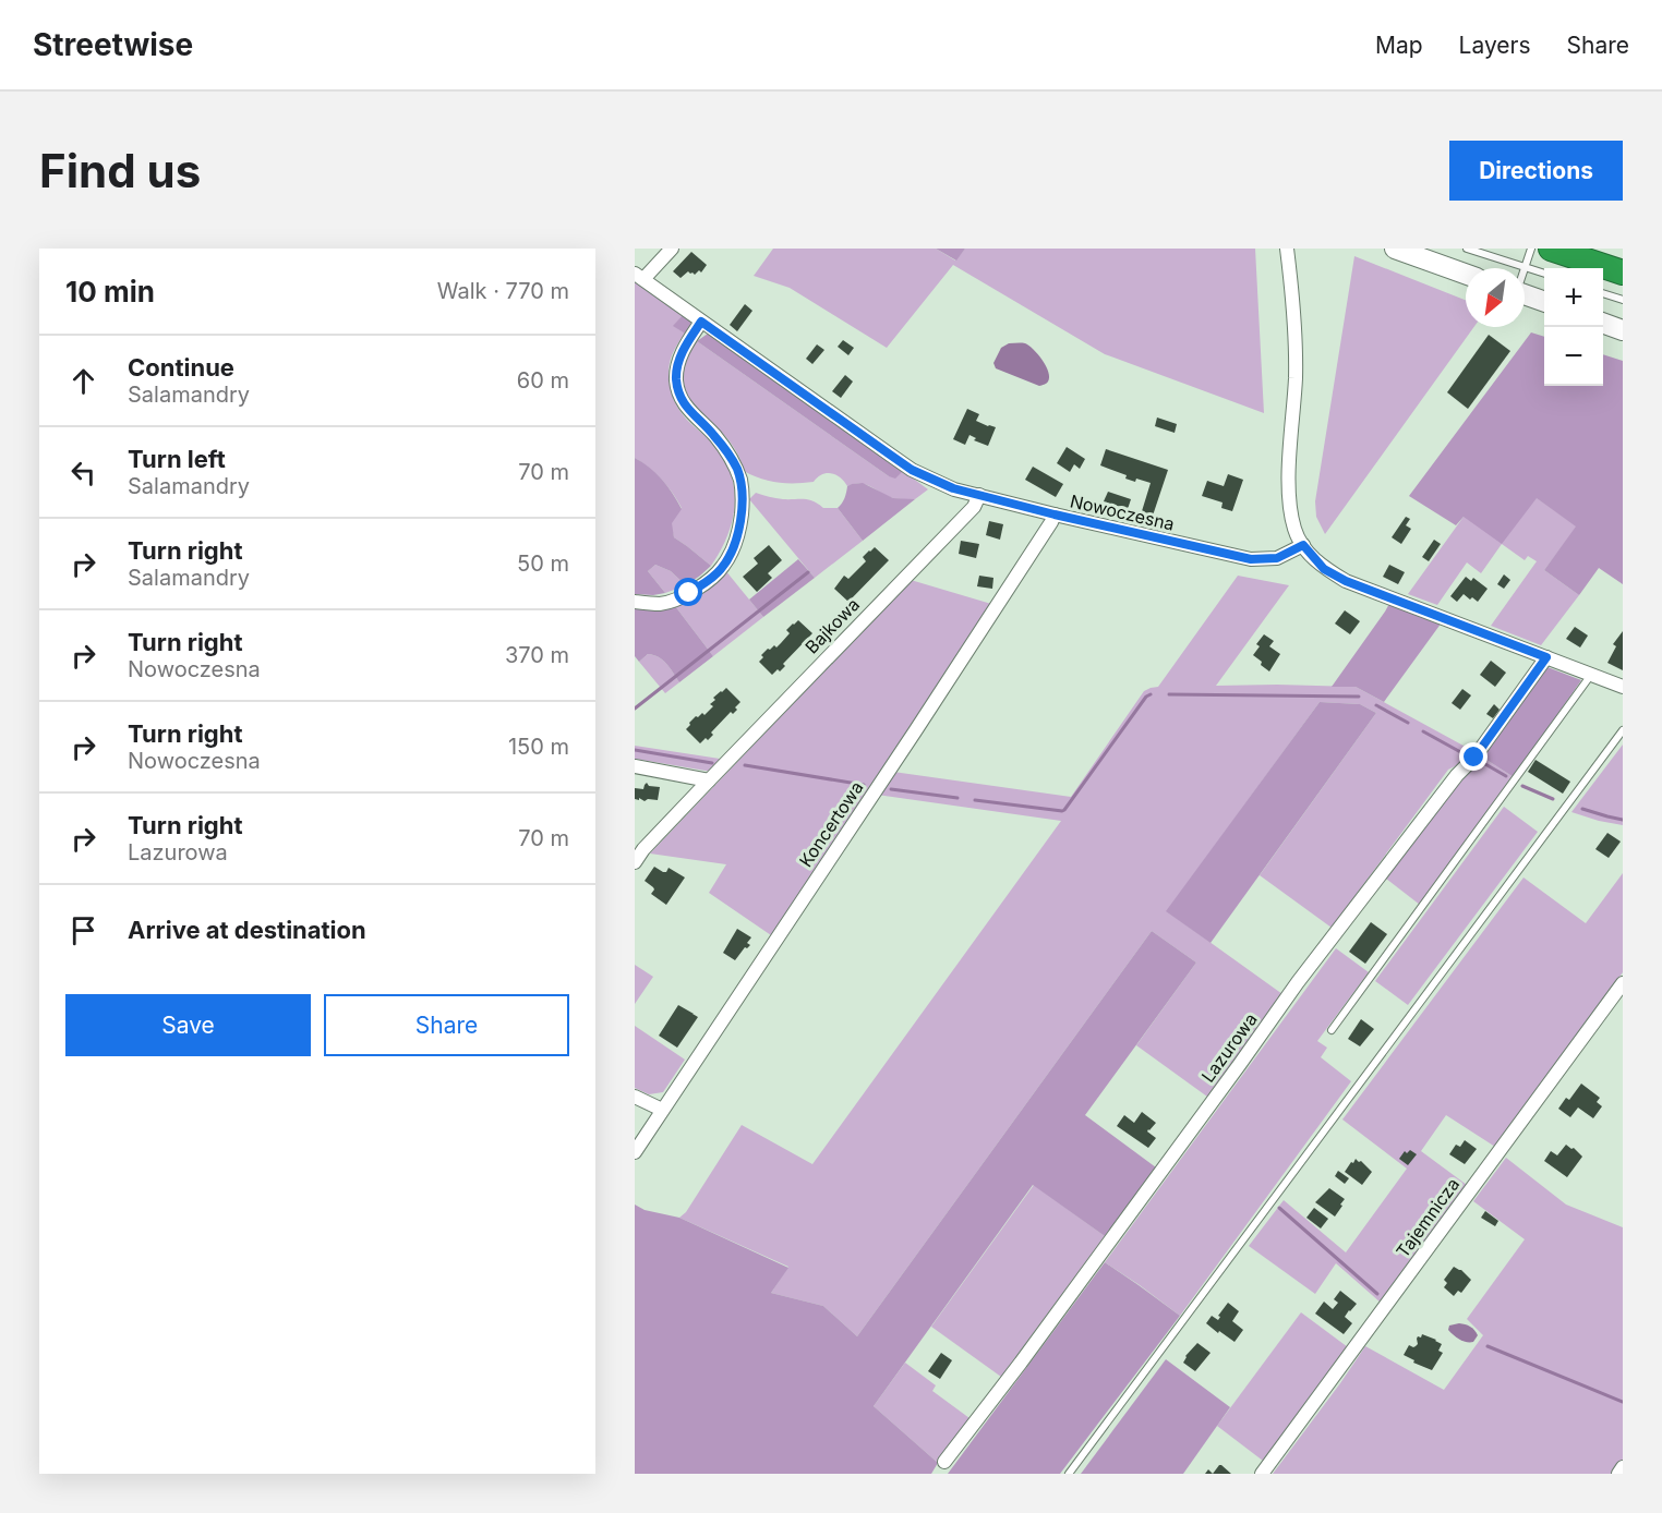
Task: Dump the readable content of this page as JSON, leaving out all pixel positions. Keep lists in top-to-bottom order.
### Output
{
  "streets": {
    "street": [
      "Nowoczesna",
      "Bajkowa",
      "Koncertowa",
      "Lazurowa",
      "Tajemnicza"
    ]
  },
  "crossings": [
    ["Nowoczesna", "Bajkowa"],
    ["Nowoczesna", "Koncertowa"]
  ],
  "north": "bottom left",
  "page": {
    "header": "Streetwise",
    "nav": ["Map", "Layers", "Share"],
    "buttons": [
      "Directions",
      ["Save", "Share"]
    ],
    "title": "Find us",
    "heading": ["10 min", "Walk · 770 m"],
    "map_buttons": ["+", "−"],
    "list": [
      ["Continue", "Salamandry", "60 m"],
      ["Turn left", "Salamandry", "70 m"],
      ["Turn right", "Salamandry", "50 m"],
      ["Turn right", "Nowoczesna", "370 m"],
      ["Turn right", "Nowoczesna", "150 m"],
      ["Turn right", "Lazurowa", "70 m"],
      "Arrive at destination"
    ]
  }
}
